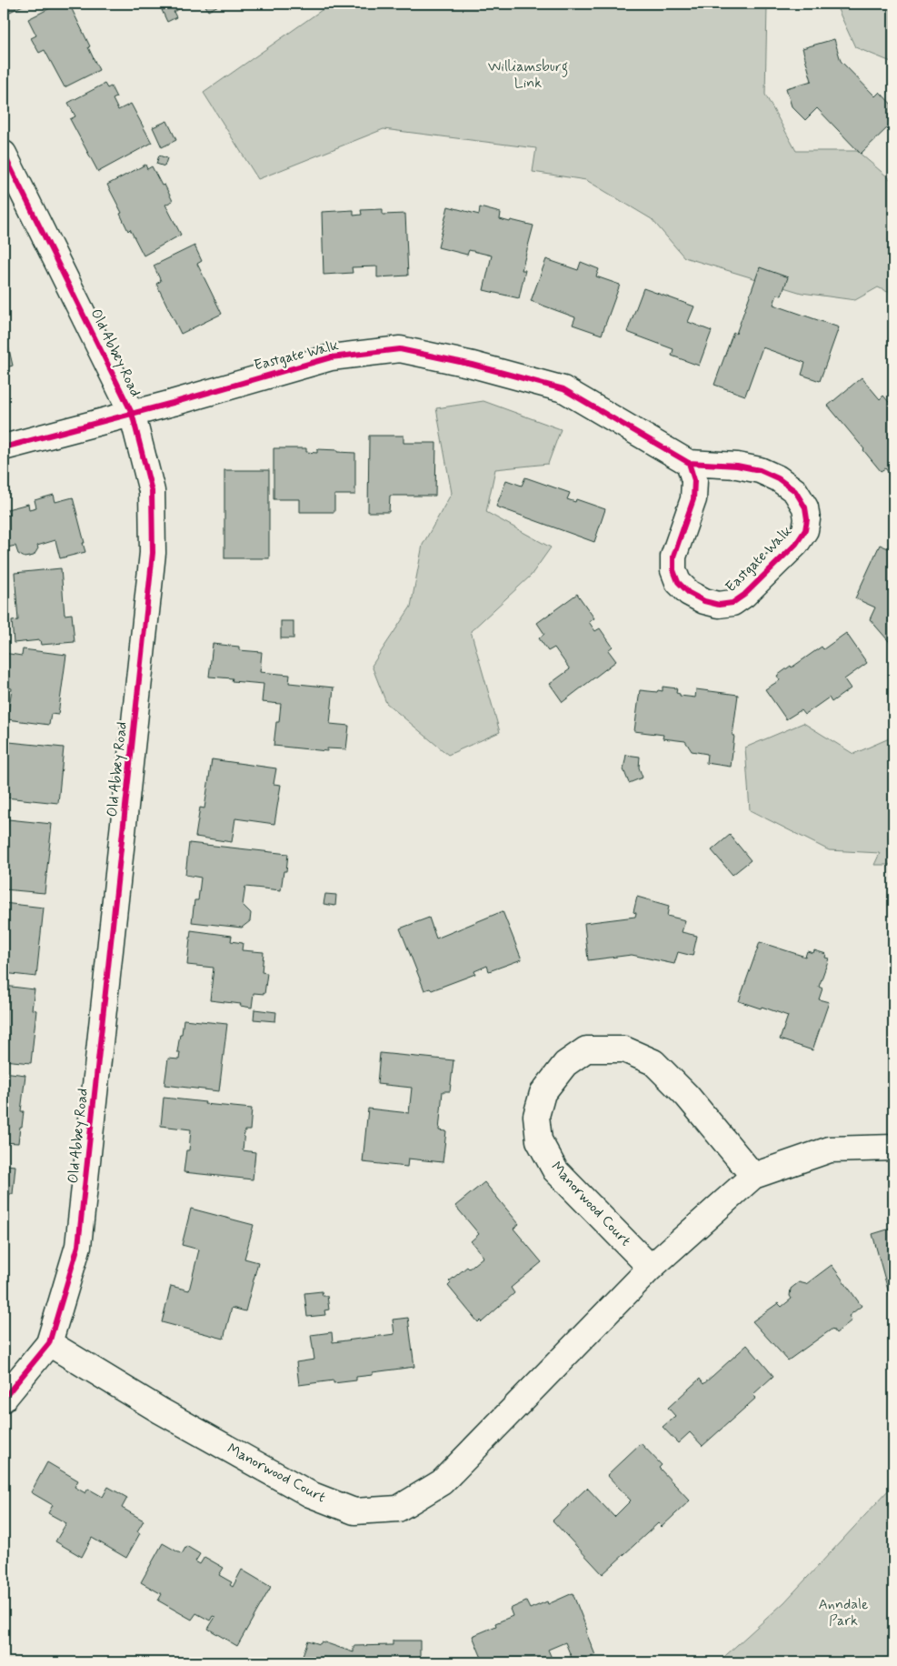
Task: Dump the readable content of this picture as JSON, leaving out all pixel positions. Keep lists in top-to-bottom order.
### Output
{
  "streets": {
    "street": ["Old Abbey Road", "Eastgate Walk", "Manorwood Court"]
  },
  "crossings": [
    ["Old Abbey Road", "Eastgate Walk"],
    ["Old Abbey Road", "Manorwood Court"]
  ],
  "parks": ["Williamsburg Link", "Anndale Park"]
}
